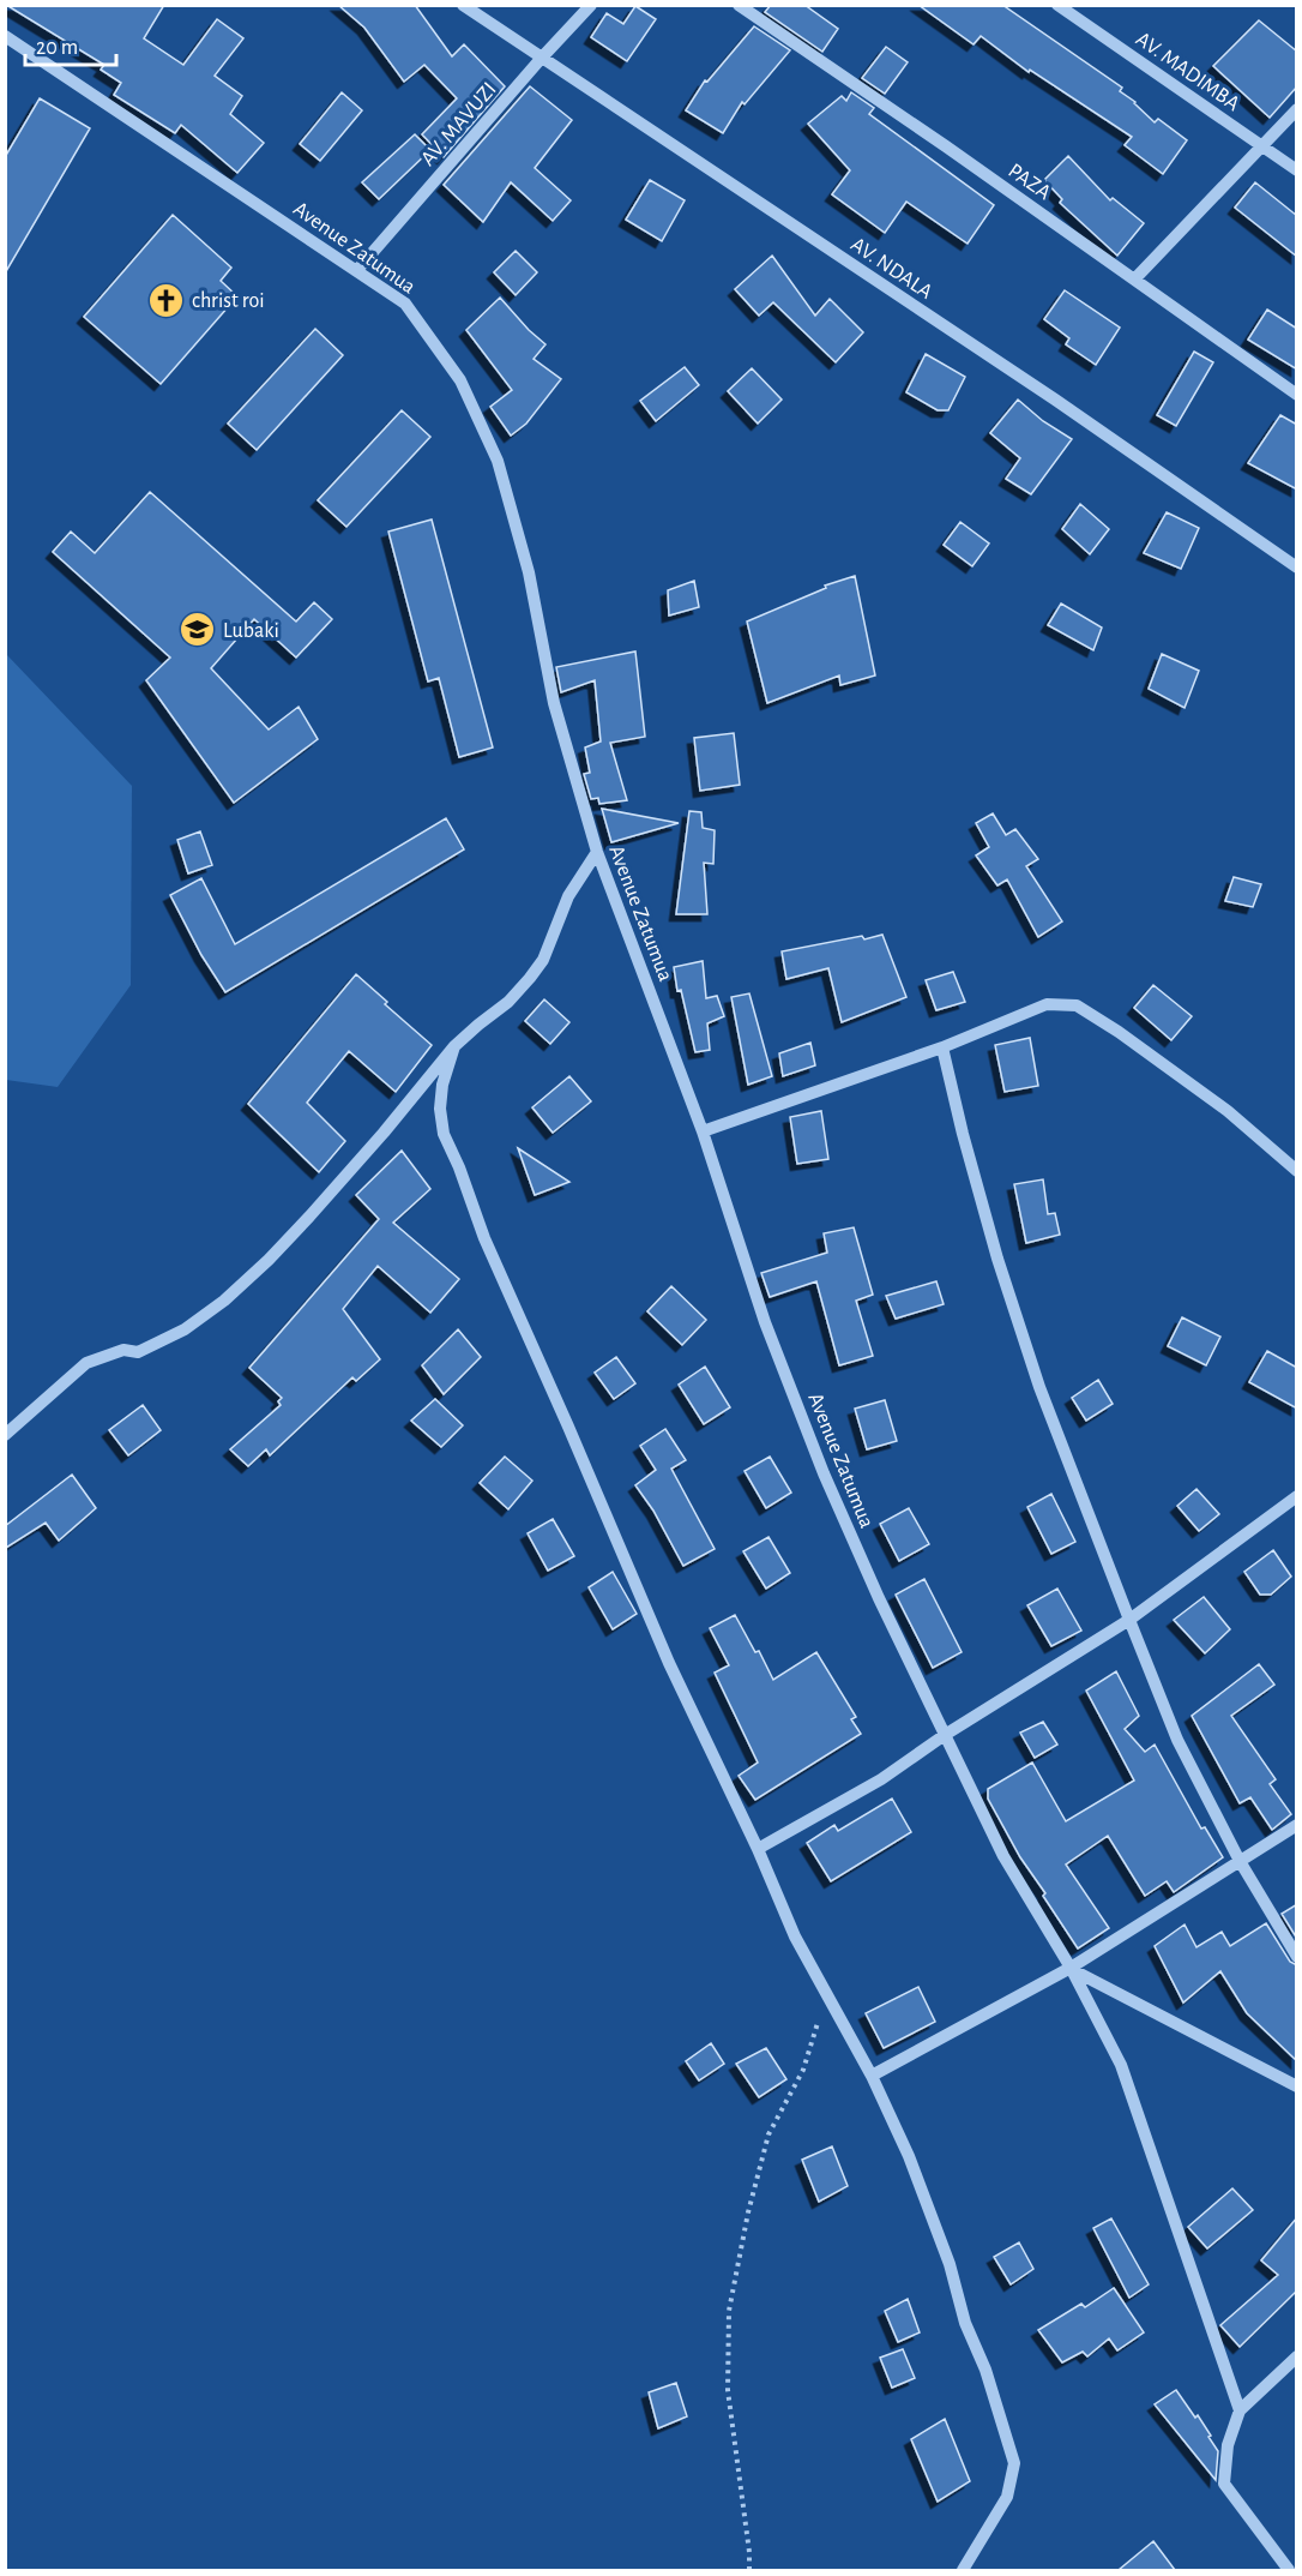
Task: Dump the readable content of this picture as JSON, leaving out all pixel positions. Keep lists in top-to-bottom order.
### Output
{
  "streets": {
    "street": [
      "AV. MADIMBA",
      "AV. MAVUZI",
      "PAZA",
      "Avenue Zatumua",
      "AV. NDALA"
    ]
  },
  "crossings": [
    ["AV. MAVUZI", "Avenue Zatumua"],
    ["AV. MAVUZI", "AV. NDALA"]
  ],
  "places": {
    "church": ["christ roi"],
    "school or university": ["Lubaki"]
  },
  "scale_bar": "20 m"
}
